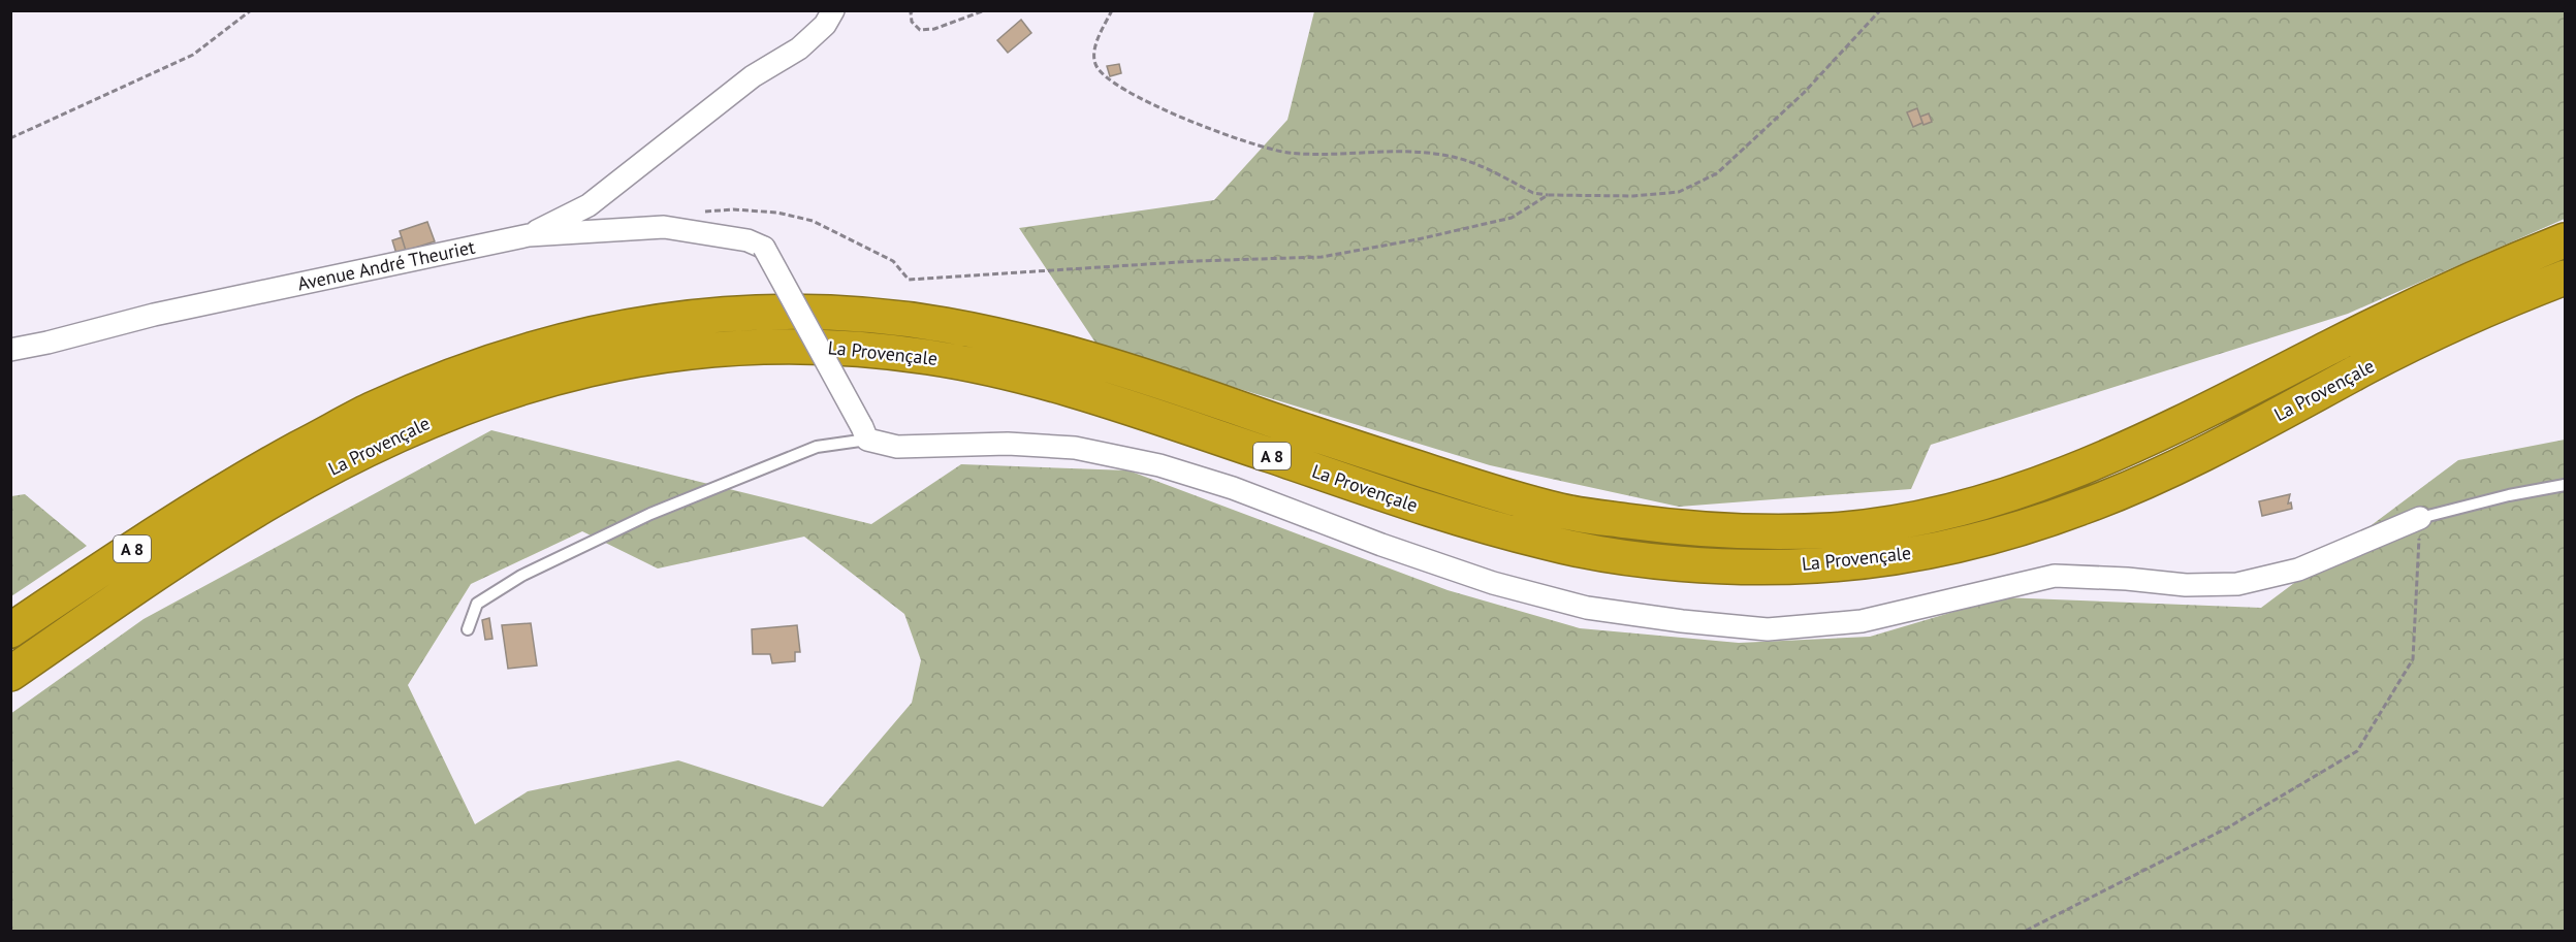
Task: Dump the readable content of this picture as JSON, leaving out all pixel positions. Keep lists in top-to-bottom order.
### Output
{
  "streets": {
    "highway": ["La Provençale", "A 8"],
    "street": ["Avenue André Theuriet"]
  }
}
